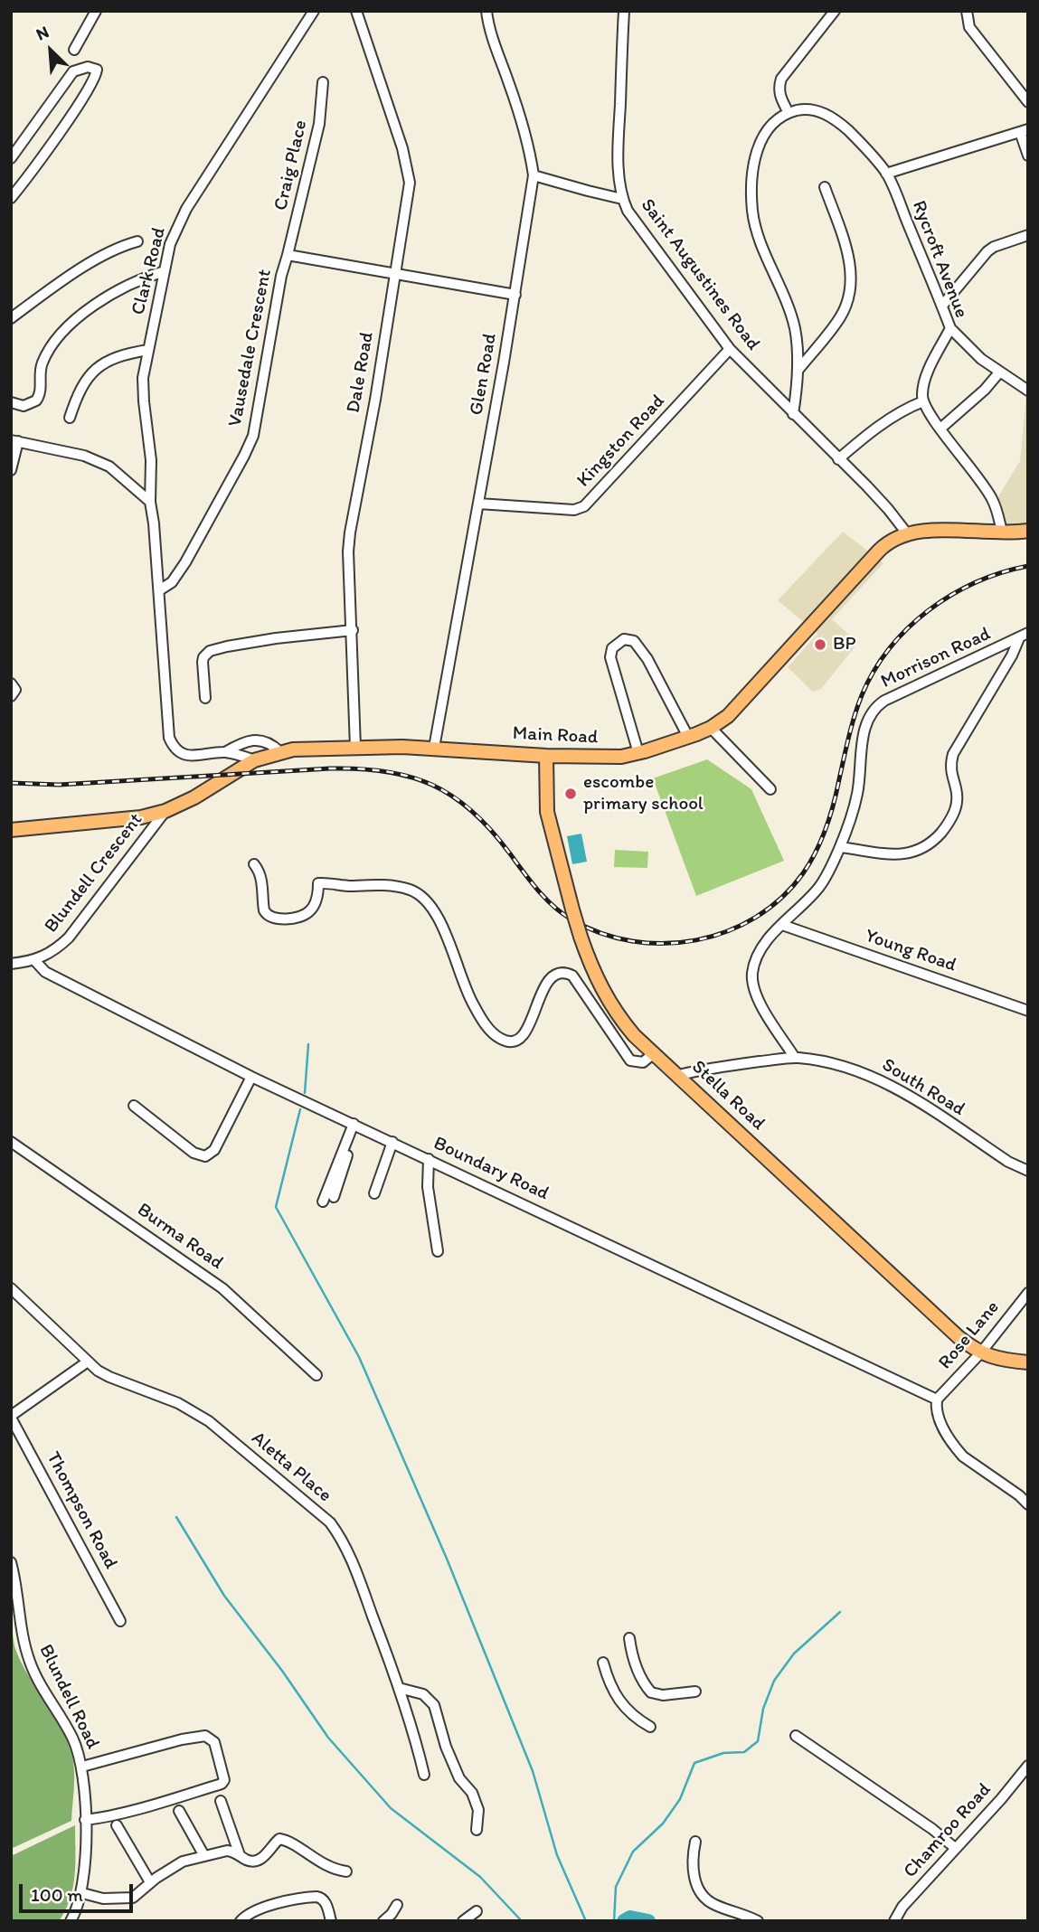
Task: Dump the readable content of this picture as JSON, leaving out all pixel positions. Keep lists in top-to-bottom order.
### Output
{
  "streets": {
    "main road": ["Main Road", "Stella Road"],
    "street": [
      "Craig Place",
      "Rycroft Avenue",
      "Clark Road",
      "Saint Augustines Road",
      "Vausedale Crescent",
      "Dale Road",
      "Glen Road",
      "Kingston Road",
      "Morrison Road",
      "Blundell Crescent",
      "Young Road",
      "South Road",
      "Boundary Road",
      "Burma Road",
      "Rose Lane",
      "Aletta Place",
      "Thompson Road",
      "Blundell Road",
      "Chamroo Road"
    ]
  },
  "crossings": [
    ["Craig Place", "Vausedale Crescent"],
    ["Clark Road", "Vausedale Crescent"],
    ["Saint Augustines Road", "Kingston Road"],
    ["Saint Augustines Road", "Main Road"],
    ["Vausedale Crescent", "Dale Road"],
    ["Vausedale Crescent", "Glen Road"],
    ["Dale Road", "Main Road"],
    ["Glen Road", "Kingston Road"],
    ["Glen Road", "Main Road"],
    ["Morrison Road", "Young Road"],
    ["Morrison Road", "South Road"],
    ["Main Road", "Blundell Crescent"],
    ["Main Road", "Stella Road"],
    ["Blundell Crescent", "Boundary Road"],
    ["South Road", "Stella Road"],
    ["Stella Road", "Rose Lane"],
    ["Boundary Road", "Rose Lane"]
  ],
  "places": ["BP", "escombe primary school"],
  "scale_bar": "100 m",
  "north": "top left"
}
